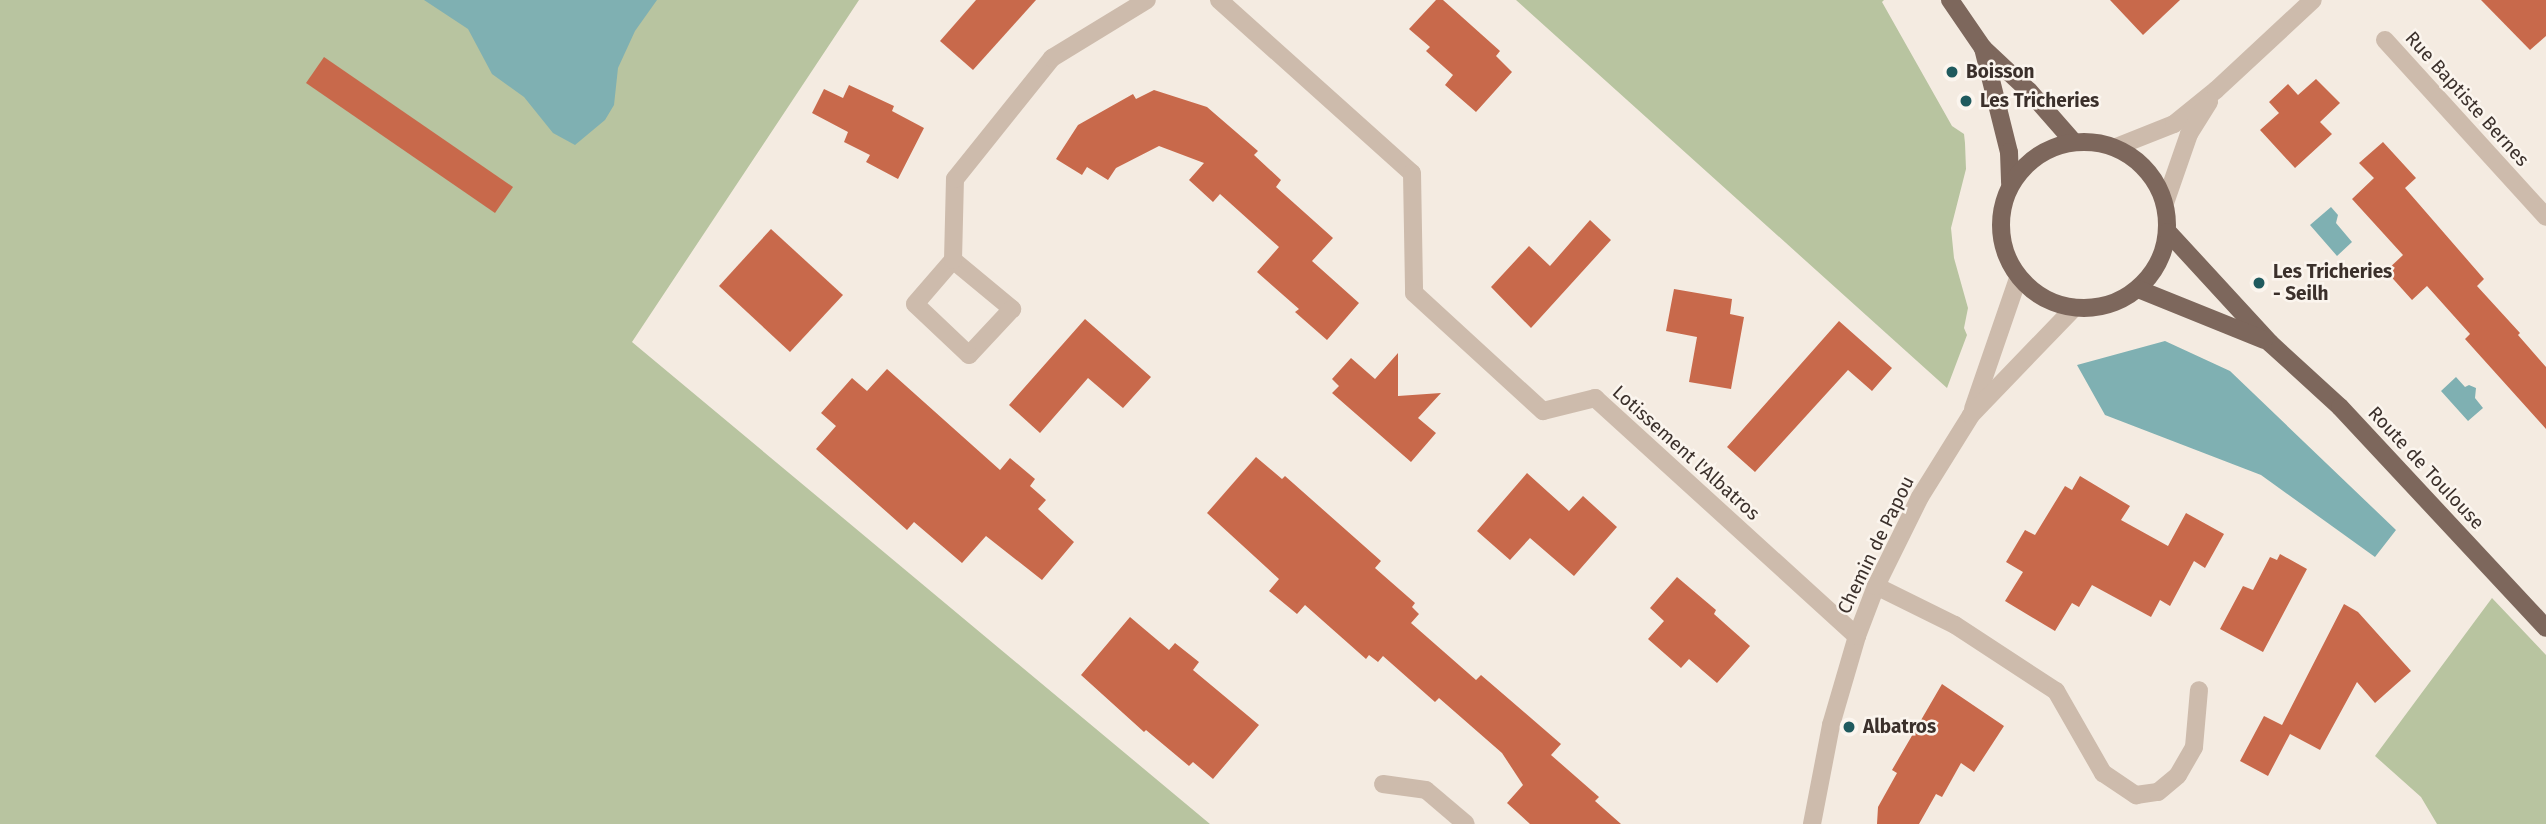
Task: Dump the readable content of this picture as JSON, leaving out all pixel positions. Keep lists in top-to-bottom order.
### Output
{
  "streets": {
    "main road": ["Route de Toulouse"],
    "street": ["Rue Baptiste Bernes", "Lotissement l'Albatros", "Chemin de Papou"]
  },
  "crossings": [
    ["Lotissement l'Albatros", "Chemin de Papou"],
    ["Route de Toulouse", "Chemin de Papou"]
  ],
  "places": [
    "Boisson",
    "Les Tricheries",
    "Les Tricheries - Seilh",
    "Albatros"
  ]
}
